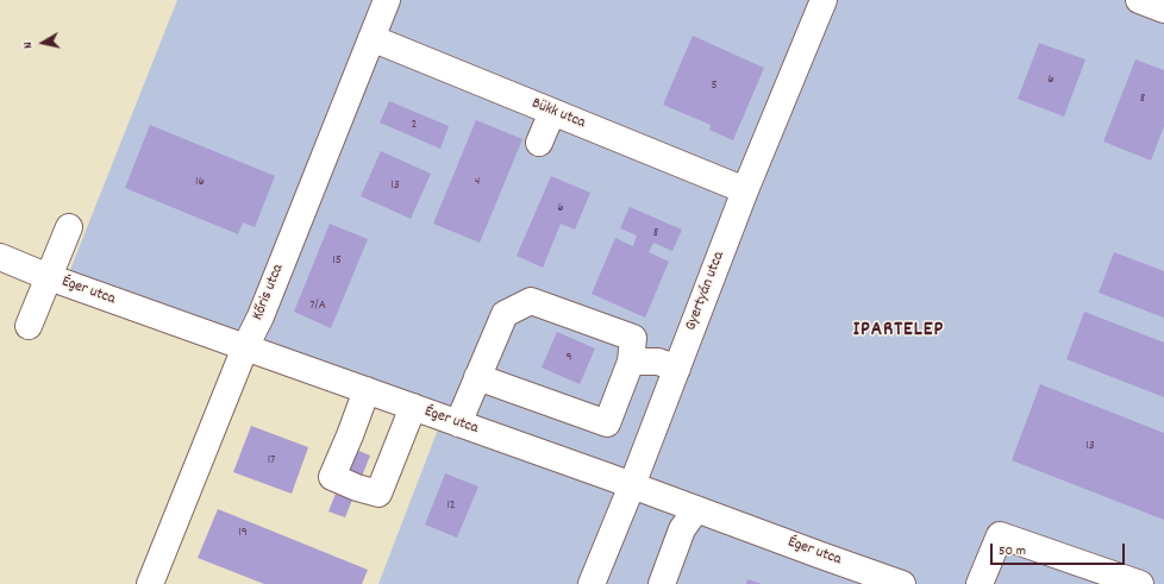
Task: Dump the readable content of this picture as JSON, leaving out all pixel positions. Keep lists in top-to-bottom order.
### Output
{
  "streets": {
    "street": [
      "Bükk utca",
      "Éger utca",
      "Gyertyán utca",
      "Kőris utca"
    ]
  },
  "crossings": [
    ["Bükk utca", "Gyertyán utca"],
    ["Bükk utca", "Kőris utca"],
    ["Éger utca", "Gyertyán utca"],
    ["Éger utca", "Kőris utca"]
  ],
  "districts": ["IPARTELEP"],
  "house_numbers": [
    "6",
    "5",
    "8",
    "2",
    "16",
    "4",
    "13",
    "6",
    "8",
    "15",
    "7/A",
    "9",
    "13",
    "17",
    "12",
    "19"
  ],
  "scale_bar": "50 m",
  "north": "left"
}
